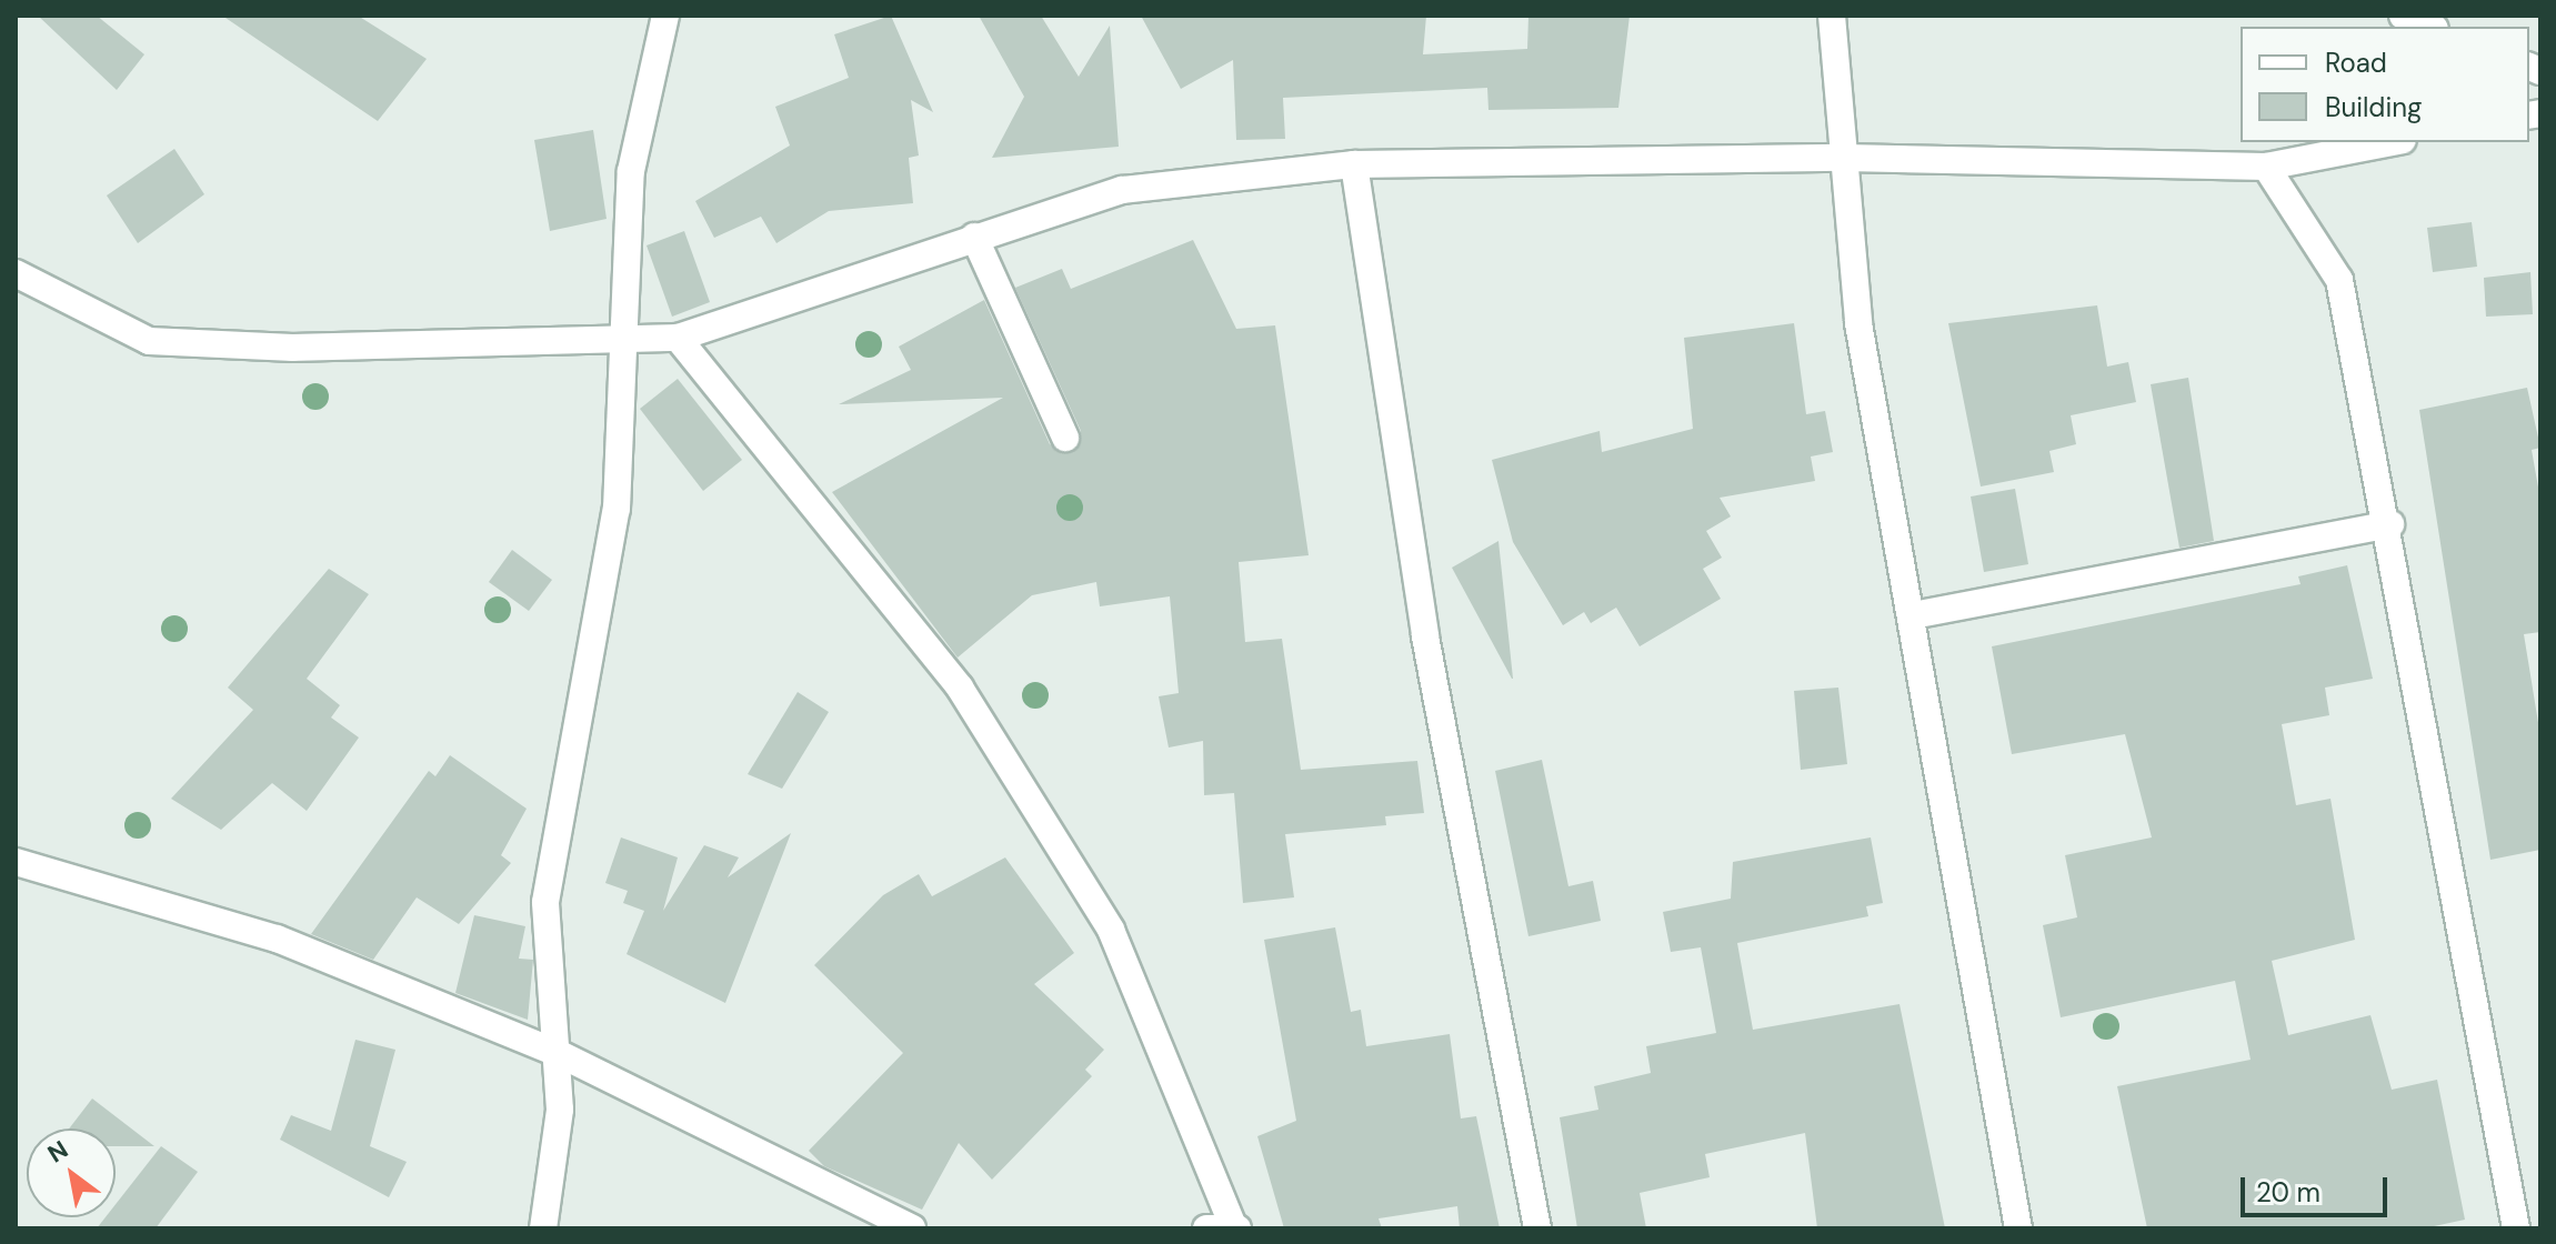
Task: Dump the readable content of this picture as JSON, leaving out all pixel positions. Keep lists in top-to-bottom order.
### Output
{
  "legend": ["Road", "Building"],
  "scale_bar": "20 m",
  "north": "top left"
}
